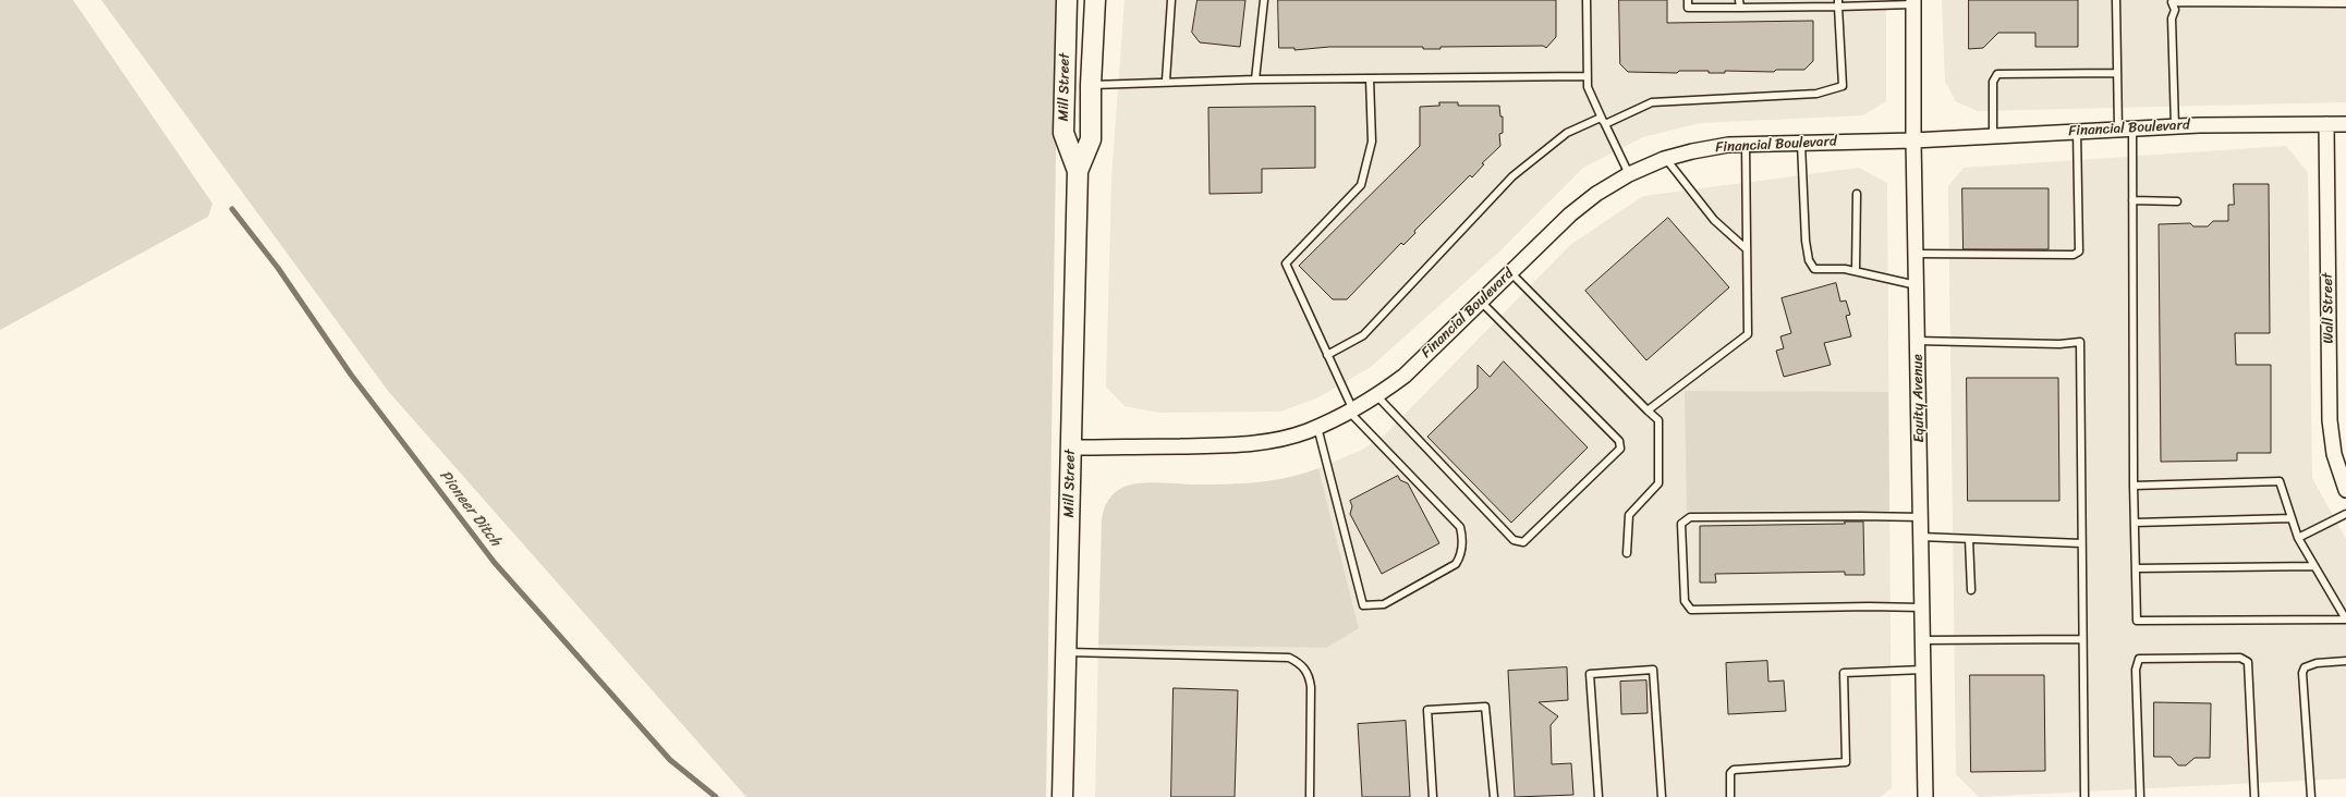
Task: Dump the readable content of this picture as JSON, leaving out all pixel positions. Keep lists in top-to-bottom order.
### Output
{
  "streets": {
    "main road": ["Mill Street"],
    "street": ["Financial Boulevard", "Wall Street", "Equity Avenue"]
  },
  "crossings": [
    ["Mill Street", "Financial Boulevard"],
    ["Financial Boulevard", "Wall Street"],
    ["Financial Boulevard", "Equity Avenue"]
  ],
  "water": ["Pioneer Ditch"]
}
